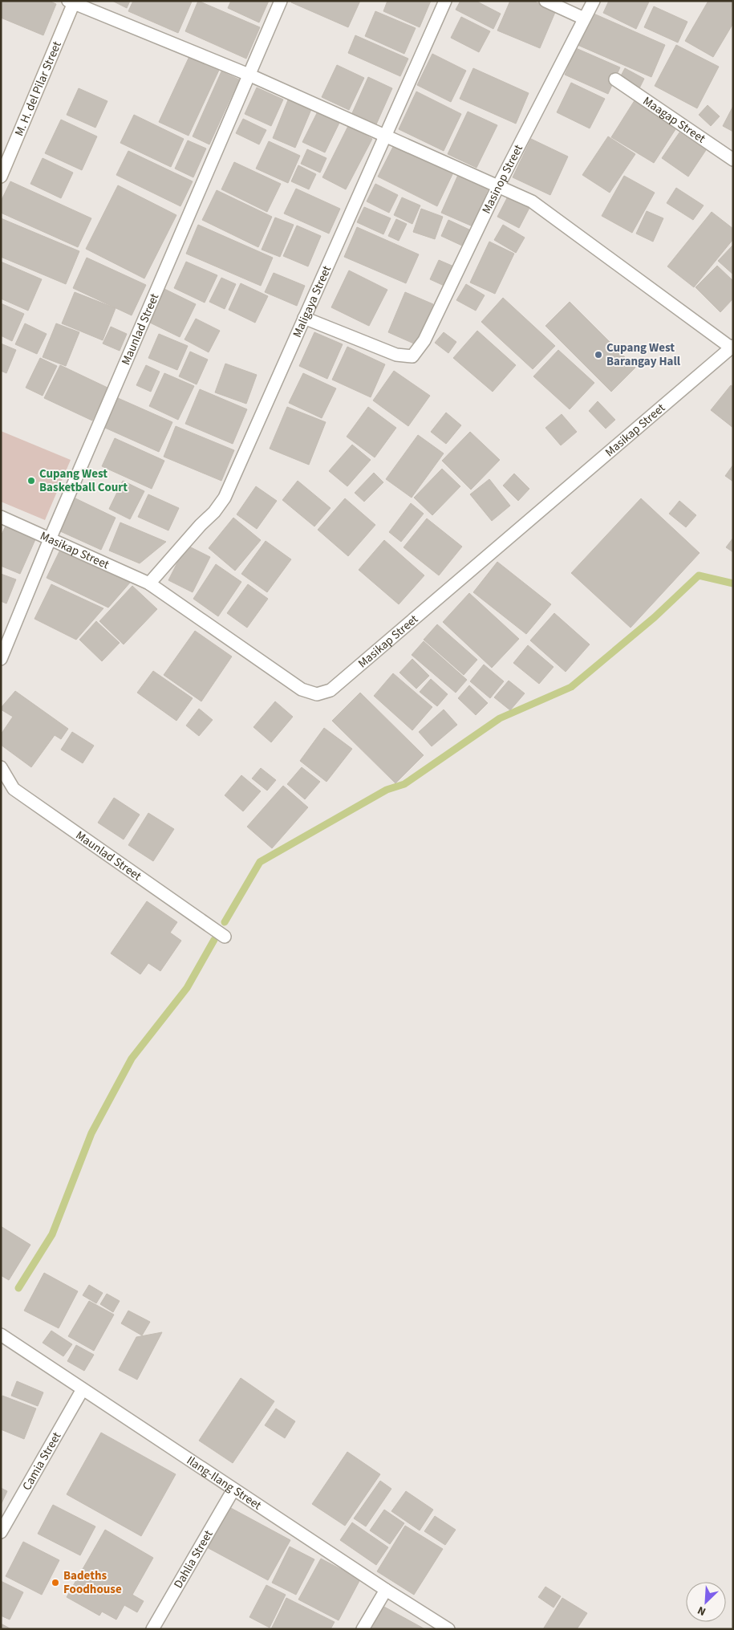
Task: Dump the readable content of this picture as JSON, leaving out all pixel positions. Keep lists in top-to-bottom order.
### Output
{
  "streets": {
    "street": [
      "M. H. del Pilar Street",
      "Maagap Street",
      "Masinop Street",
      "Maligaya Street",
      "Maunlad Street",
      "Masikap Street",
      "Camia Street",
      "Ilang-Ilang Street",
      "Dahlia Street"
    ]
  },
  "crossings": [
    ["Masinop Street", "Maligaya Street"],
    ["Maligaya Street", "Masikap Street"],
    ["Maunlad Street", "Masikap Street"],
    ["Camia Street", "Ilang-Ilang Street"],
    ["Ilang-Ilang Street", "Dahlia Street"]
  ],
  "places": ["Cupang West Barangay Hall", "Cupang West Basketball Court", "Badeths Foodhouse"],
  "north": "bottom left"
}
